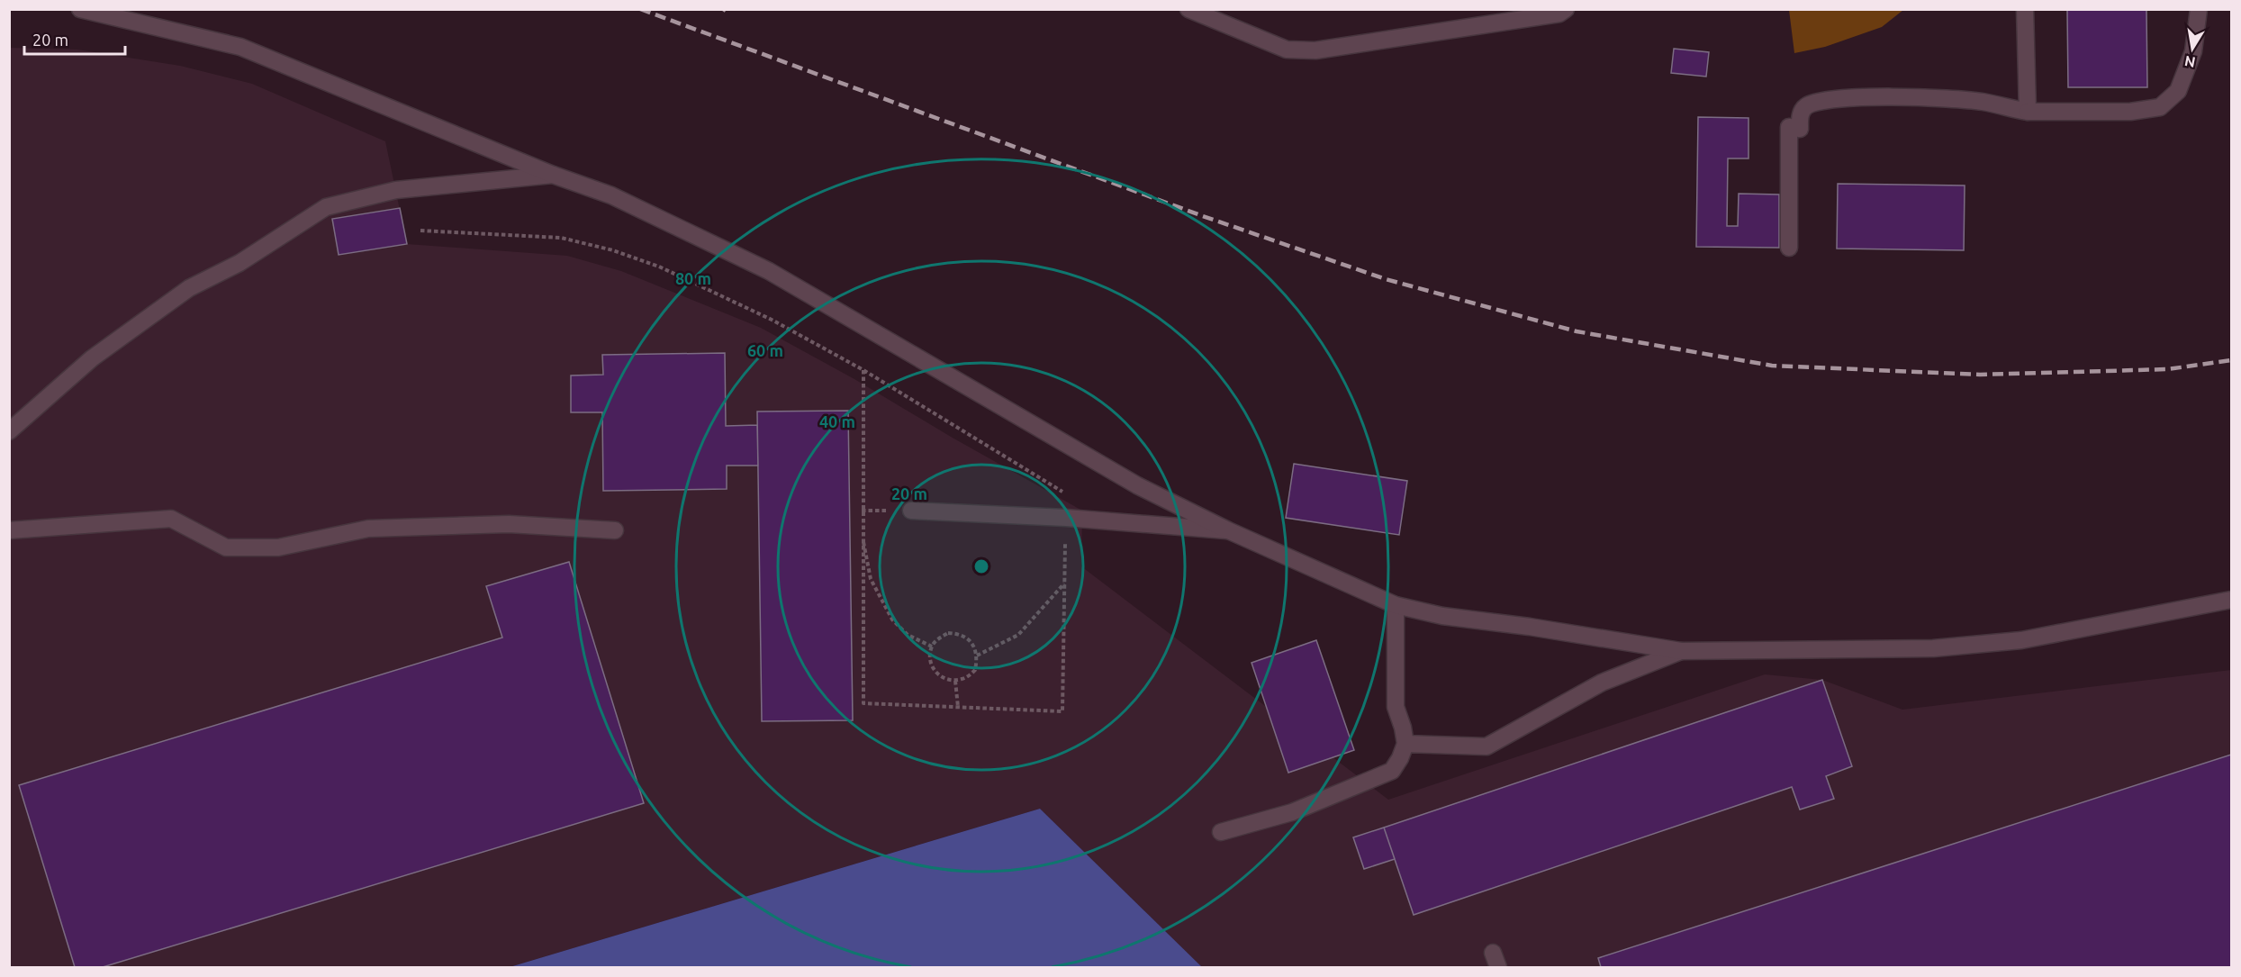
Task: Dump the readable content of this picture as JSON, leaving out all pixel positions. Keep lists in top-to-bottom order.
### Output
{
  "scale_bar": "20 m",
  "north": "bottom",
  "rings": [
    "80 m",
    "60 m",
    "40 m",
    "20 m"
  ]
}
